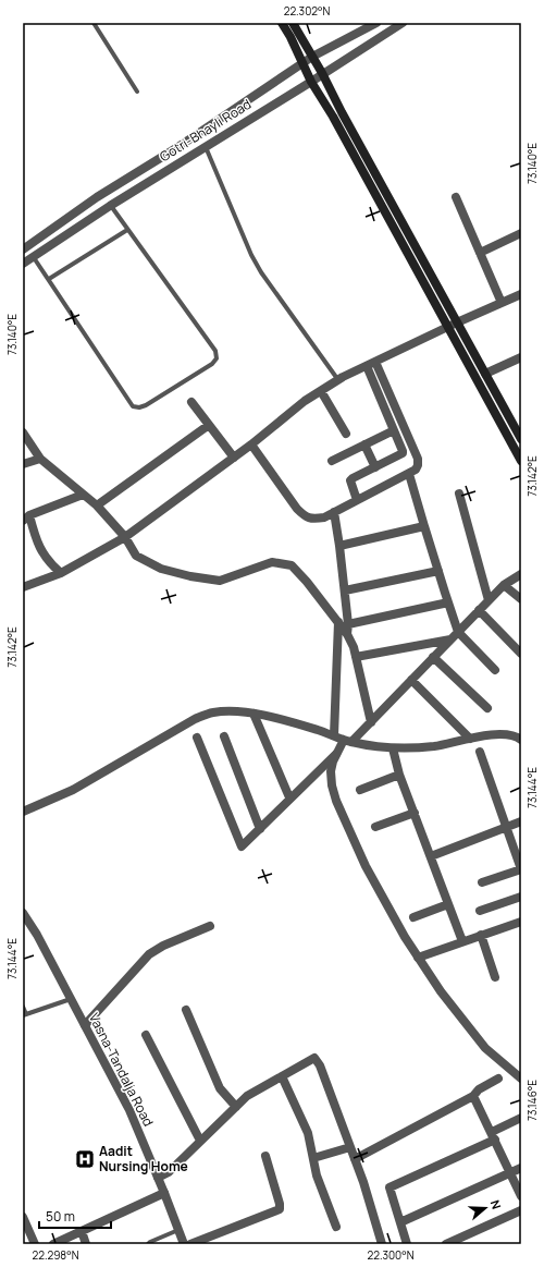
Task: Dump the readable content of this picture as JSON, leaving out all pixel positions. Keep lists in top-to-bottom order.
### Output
{
  "streets": {
    "street": ["Gotri-Bhayli Road", "Vasna-Tandalja Road"]
  },
  "places": {
    "hospital": ["Aadit Nursing Home"]
  },
  "scale_bar": "50 m",
  "north": "right",
  "coordinates": [
    "22.302°N",
    "73.140°E",
    "73.142°E",
    "73.144°E",
    "73.146°E",
    "22.298°N",
    "22.300°N"
  ]
}
